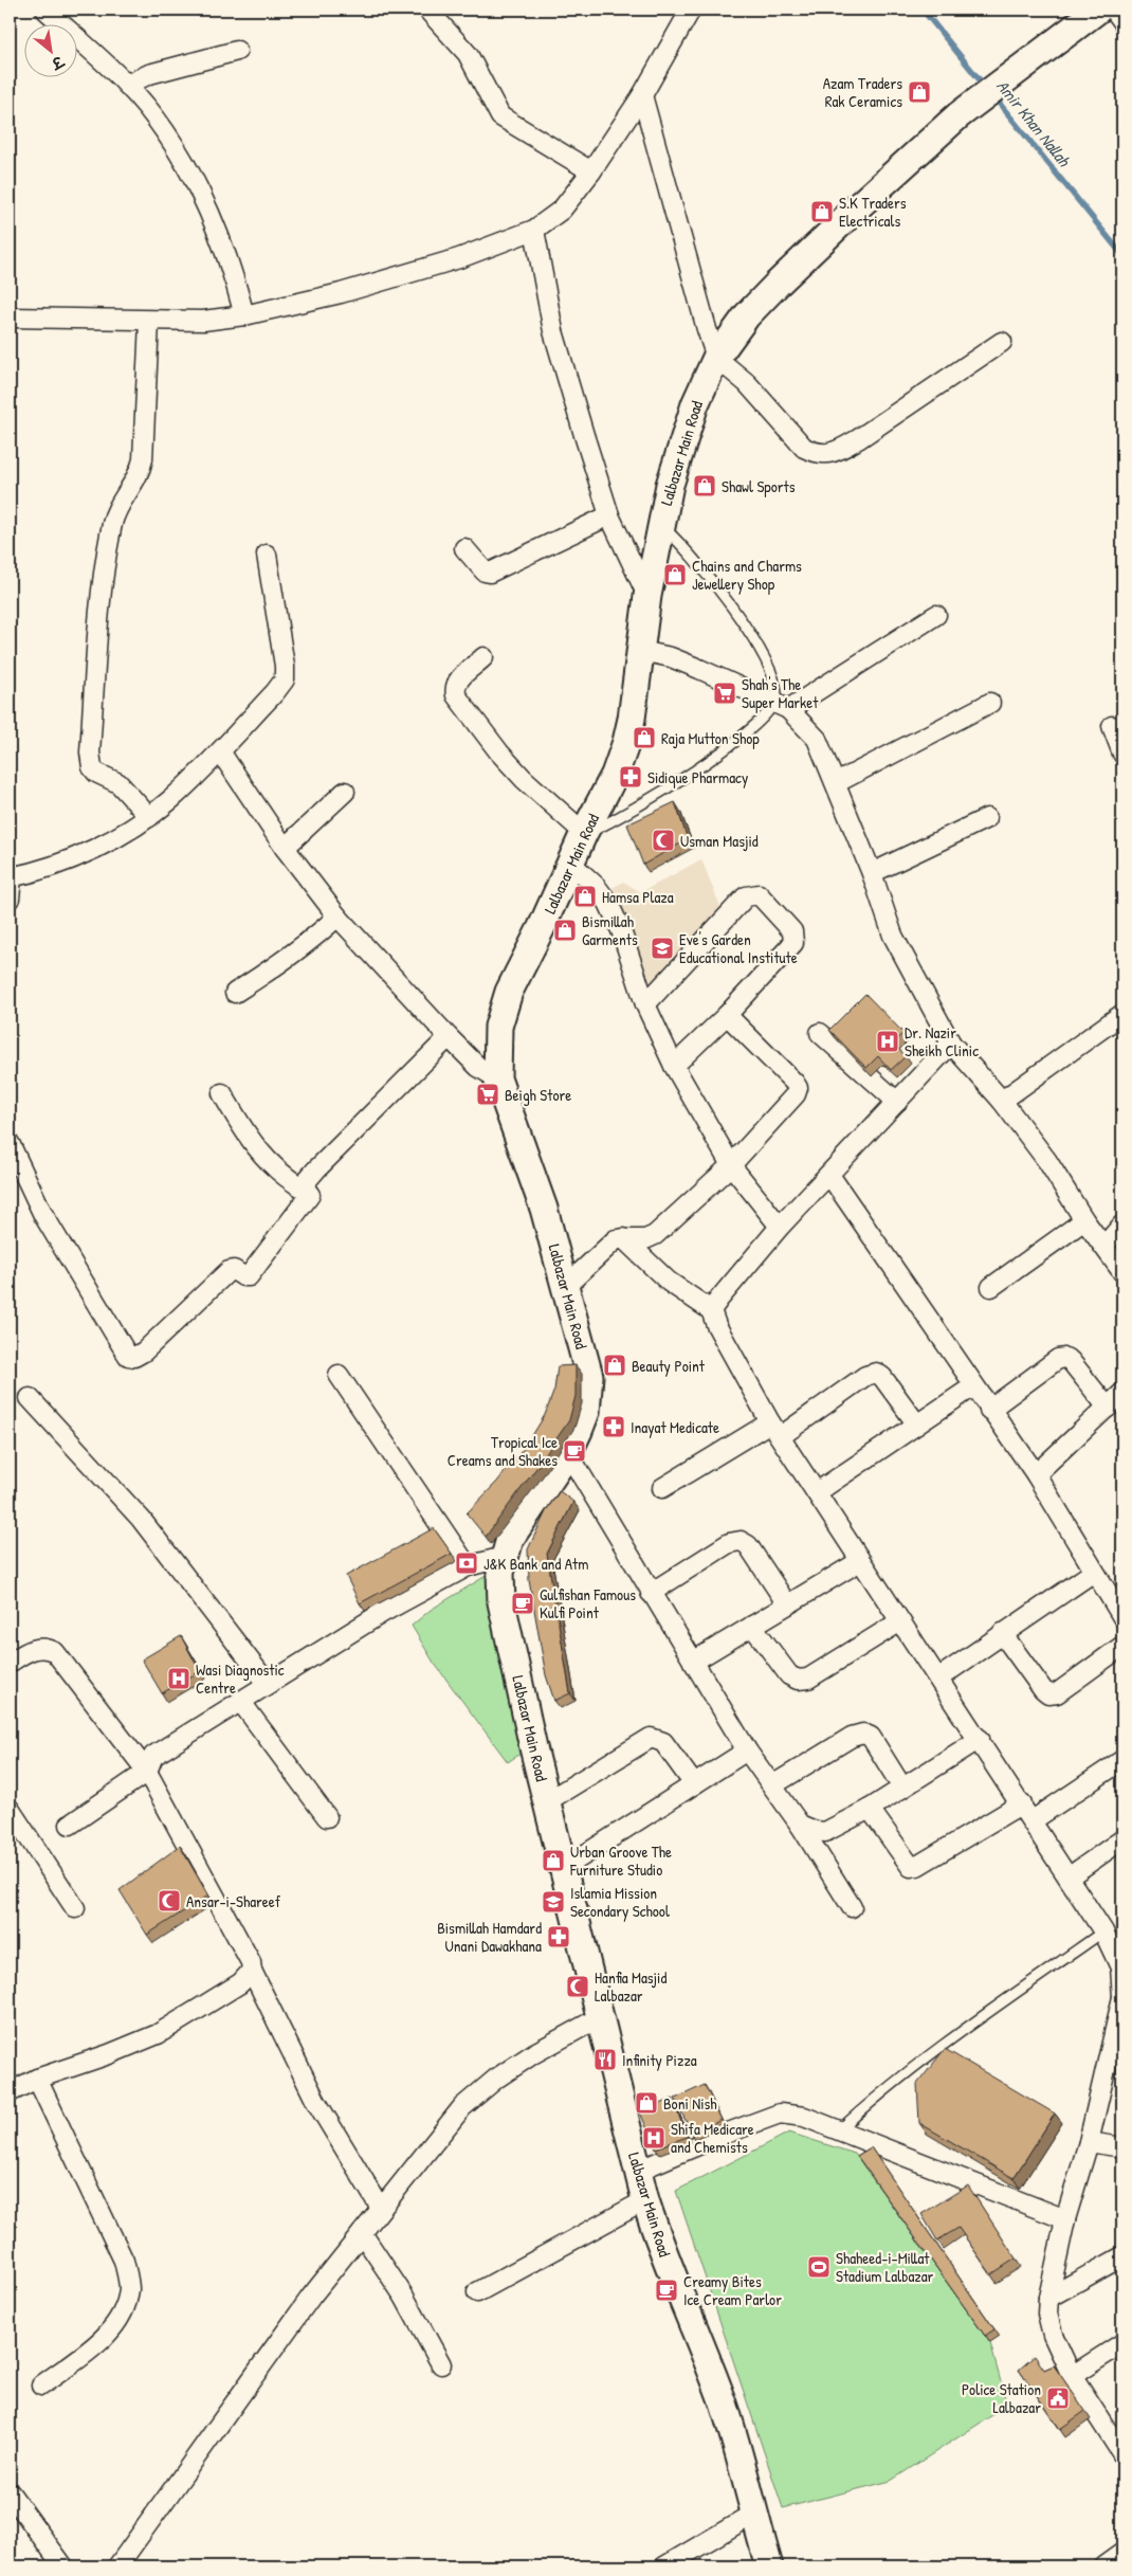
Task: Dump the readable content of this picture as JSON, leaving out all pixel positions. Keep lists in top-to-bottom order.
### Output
{
  "streets": {
    "main road": ["Lalbazar Main Road"]
  },
  "water": ["Amir Khan Nallah"],
  "places": {
    "shop": [
      "Azam Traders Rak Ceramics",
      "S.K Traders Electricals",
      "Shawl Sports",
      "Chains and Charms Jewellery Shop",
      "Raja Mutton Shop",
      "Hamsa Plaza",
      "Bismillah Garments",
      "Beauty Point",
      "Urban Groove The Furniture Studio",
      "Boni Nish"
    ],
    "supermarket": ["Shah's The Super Market", "Beigh Store"],
    "pharmacy": ["Sidique Pharmacy", "Inayat Medicate", "Bismillah Hamdard Unani Dawakhana"],
    "mosque": ["Usman Masjid", "Ansar-i-Shareef", "Hanfia Masjid Lalbazar"],
    "school or university": ["Eve's Garden Educational Institute", "Islamia Mission Secondary School"],
    "hospital": ["Dr. Nazir Sheikh Clinic", "Wasi Diagnostic Centre", "Shifa Medicare and Chemists"],
    "cafe": ["Tropical Ice Creams and Shakes", "Gulfishan Famous Kulfi Point", "Creamy Bites Ice Cream Parlor"],
    "bank": ["J&K Bank and Atm"],
    "restaurant": ["Infinity Pizza"],
    "sports": ["Shaheed-i-Millat Stadium Lalbazar"],
    "public building": ["Police Station Lalbazar"]
  },
  "north": "bottom right"
}
